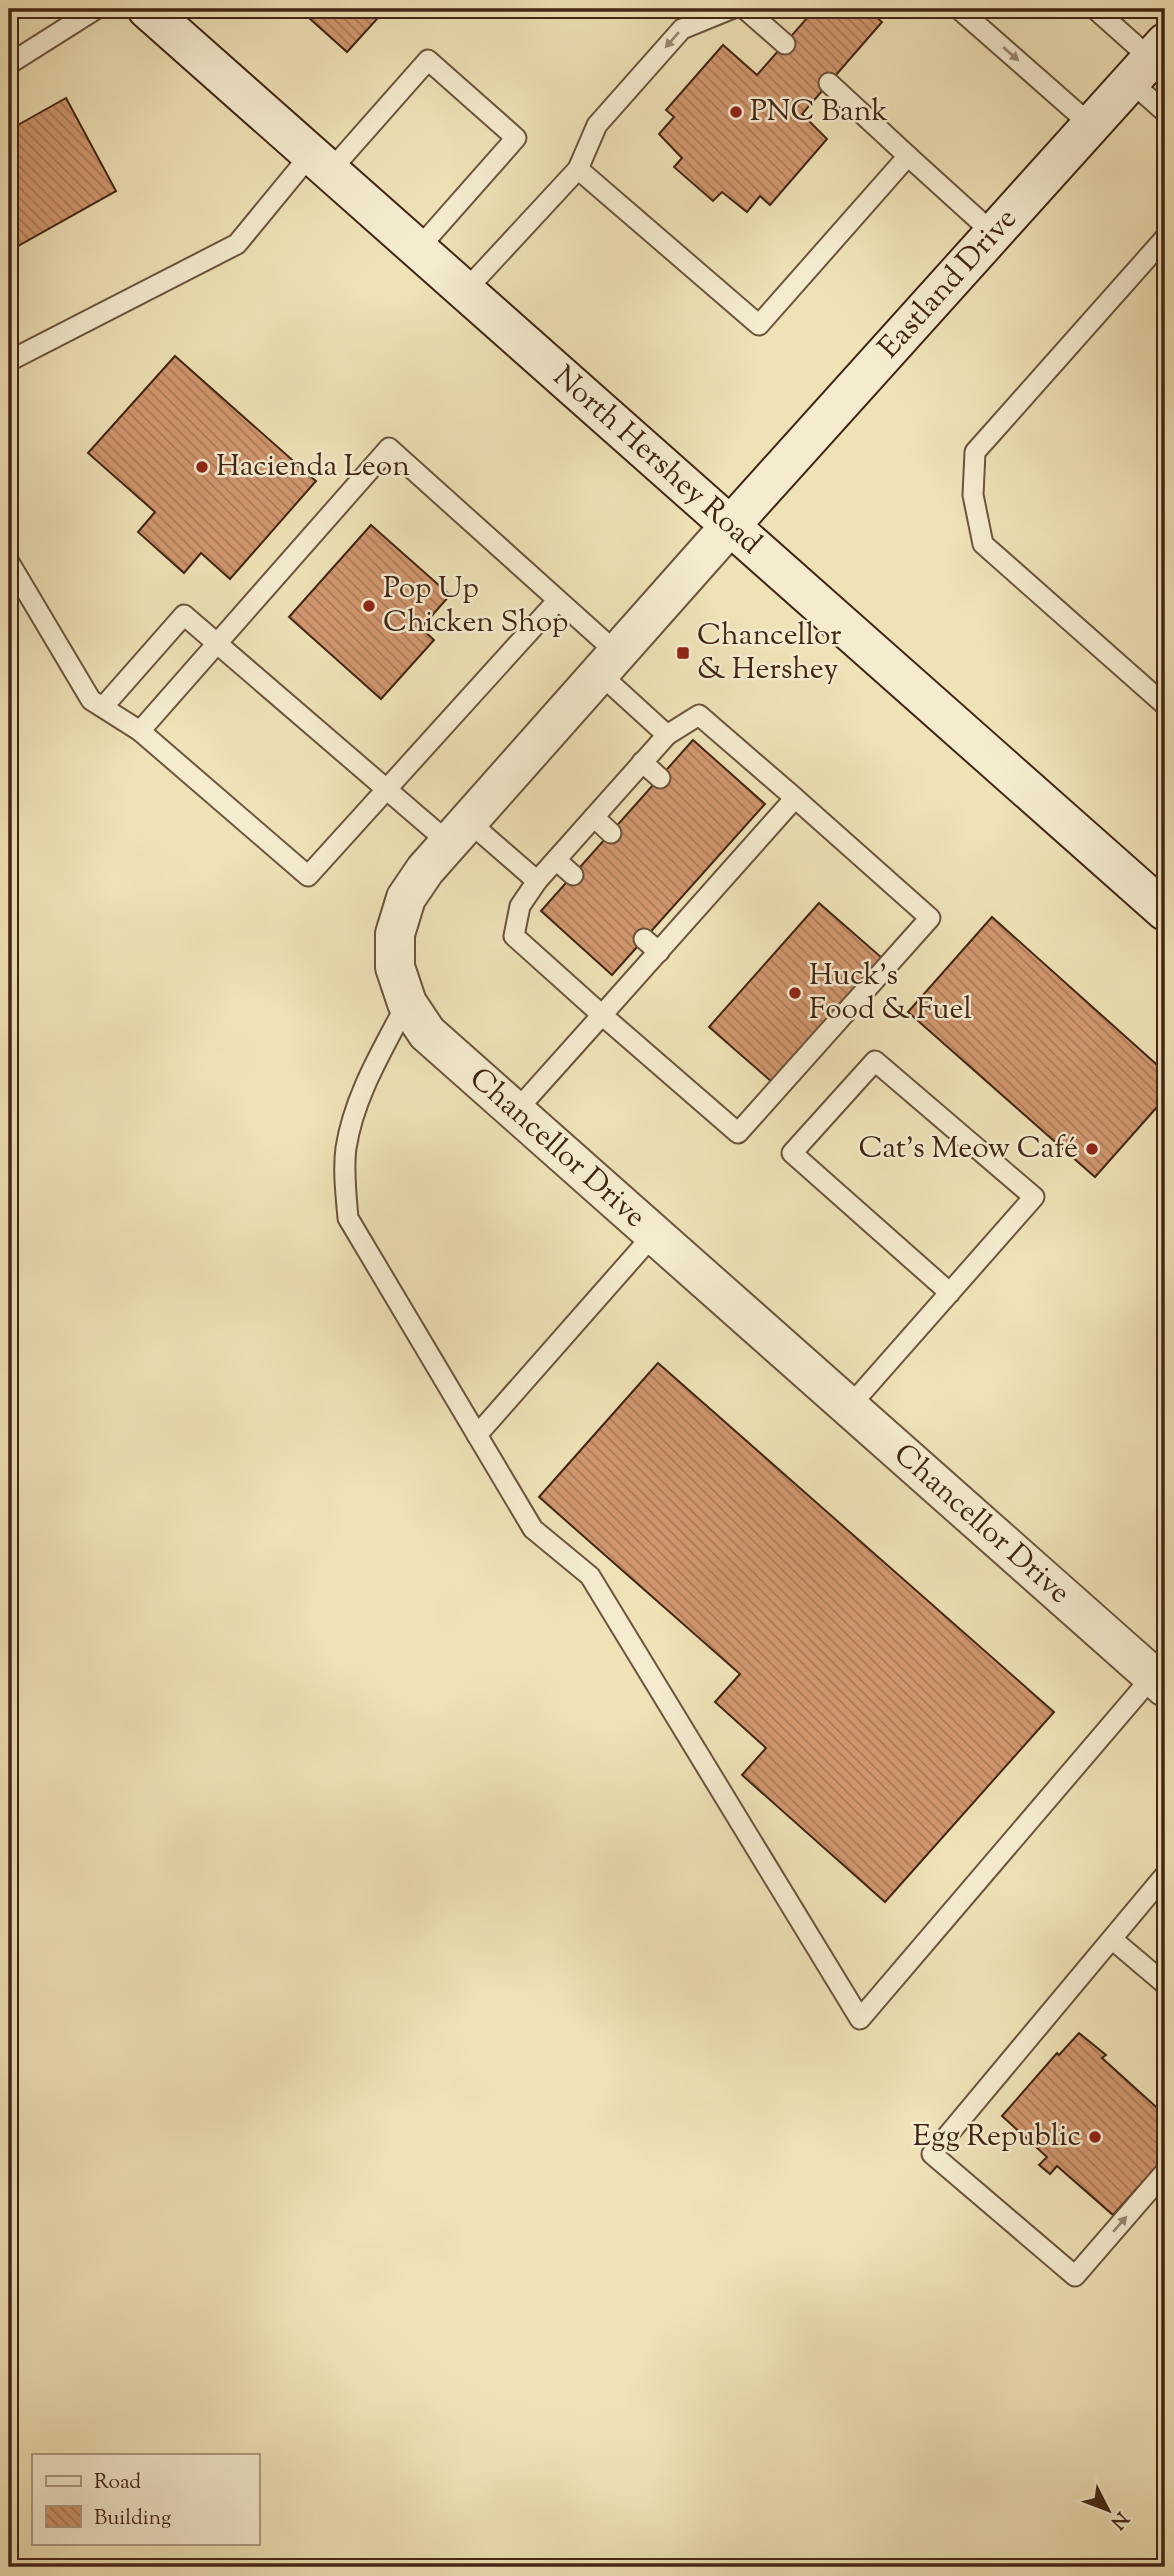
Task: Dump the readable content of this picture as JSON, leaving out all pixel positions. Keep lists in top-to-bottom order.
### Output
{
  "streets": {
    "main road": ["Eastland Drive", "North Hershey Road", "Chancellor Drive"]
  },
  "crossings": [
    ["Eastland Drive", "North Hershey Road"],
    ["Eastland Drive", "Chancellor Drive"],
    ["North Hershey Road", "Chancellor Drive"]
  ],
  "places": {
    "other": [
      "PNC Bank",
      "Hacienda Leon",
      "Pop Up Chicken Shop",
      "Huck's Food & Fuel",
      "Cat’s Meow Café",
      "Egg Republic"
    ],
    "transit": ["Chancellor & Hershey"]
  },
  "legend": ["Road", "Building"],
  "north": "bottom right"
}
